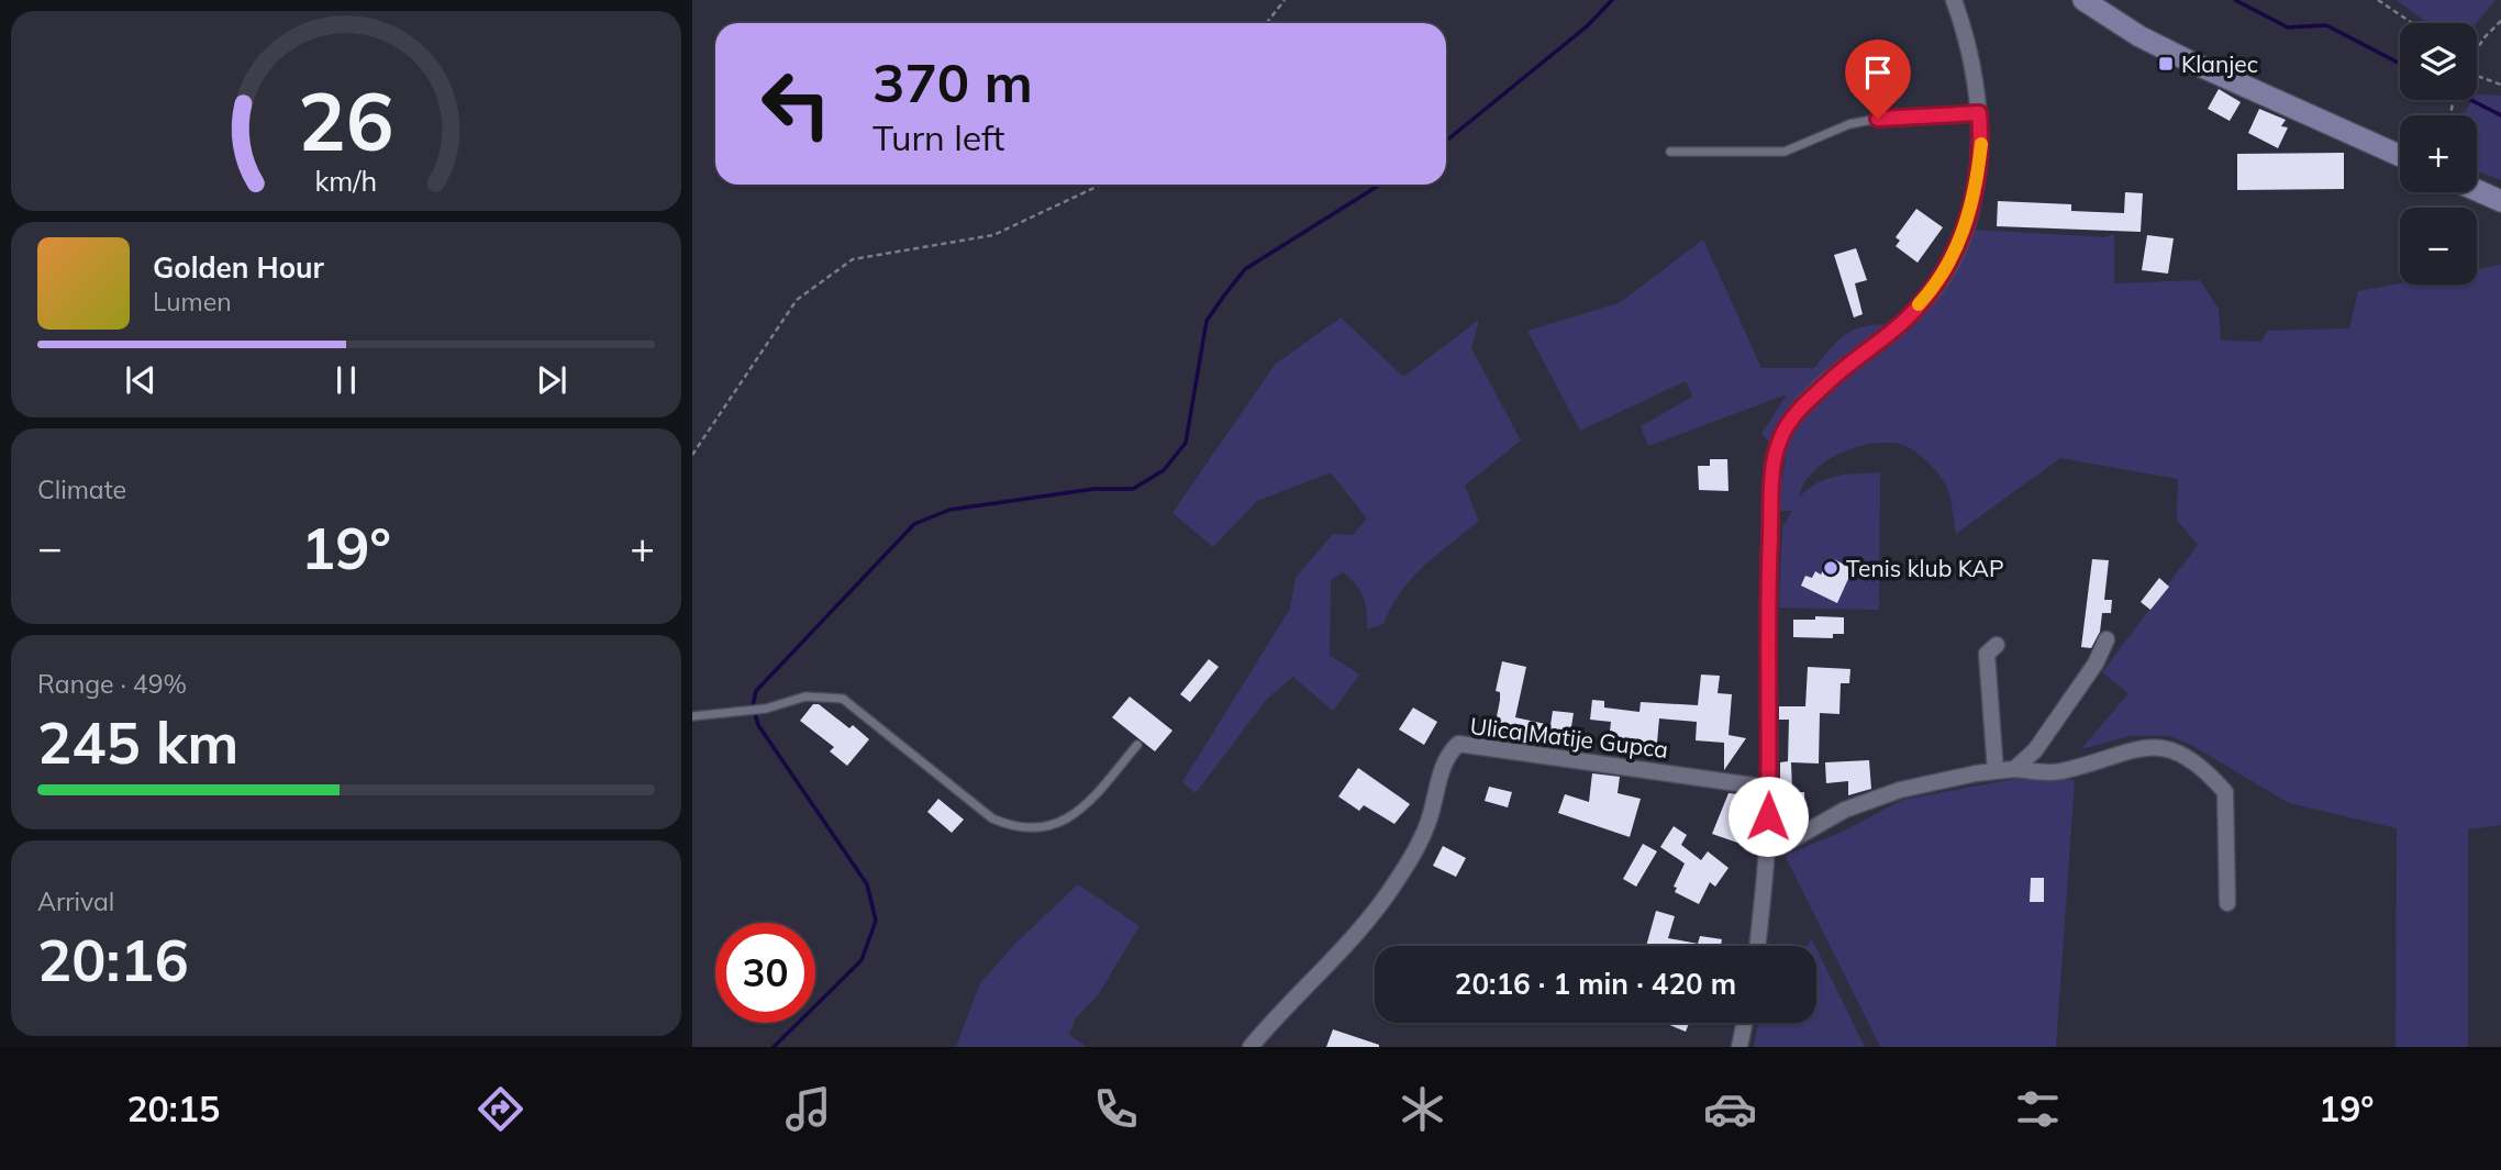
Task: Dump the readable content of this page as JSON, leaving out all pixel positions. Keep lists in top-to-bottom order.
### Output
{
  "streets": {
    "street": ["Ulica Matije Gupca"]
  },
  "places": {
    "transit": ["Klanjec"],
    "other": ["Tenis klub KAP"]
  },
  "page": {
    "map_buttons": ["+", "−"],
    "turn": ["370 m", "Turn left"],
    "song": ["Golden Hour", "Lumen"],
    "tile": [
      "Climate",
      ["Range · 49%", "245 km"],
      ["Arrival", "20:16"]
    ],
    "heat": ["−", "19°", "+"],
    "limit": "30",
    "trip": "20:16 · 1 min · 420 m",
    "tabs": ["20:15", "19°"],
    "gauge": ["26", "km/h"]
  }
}
